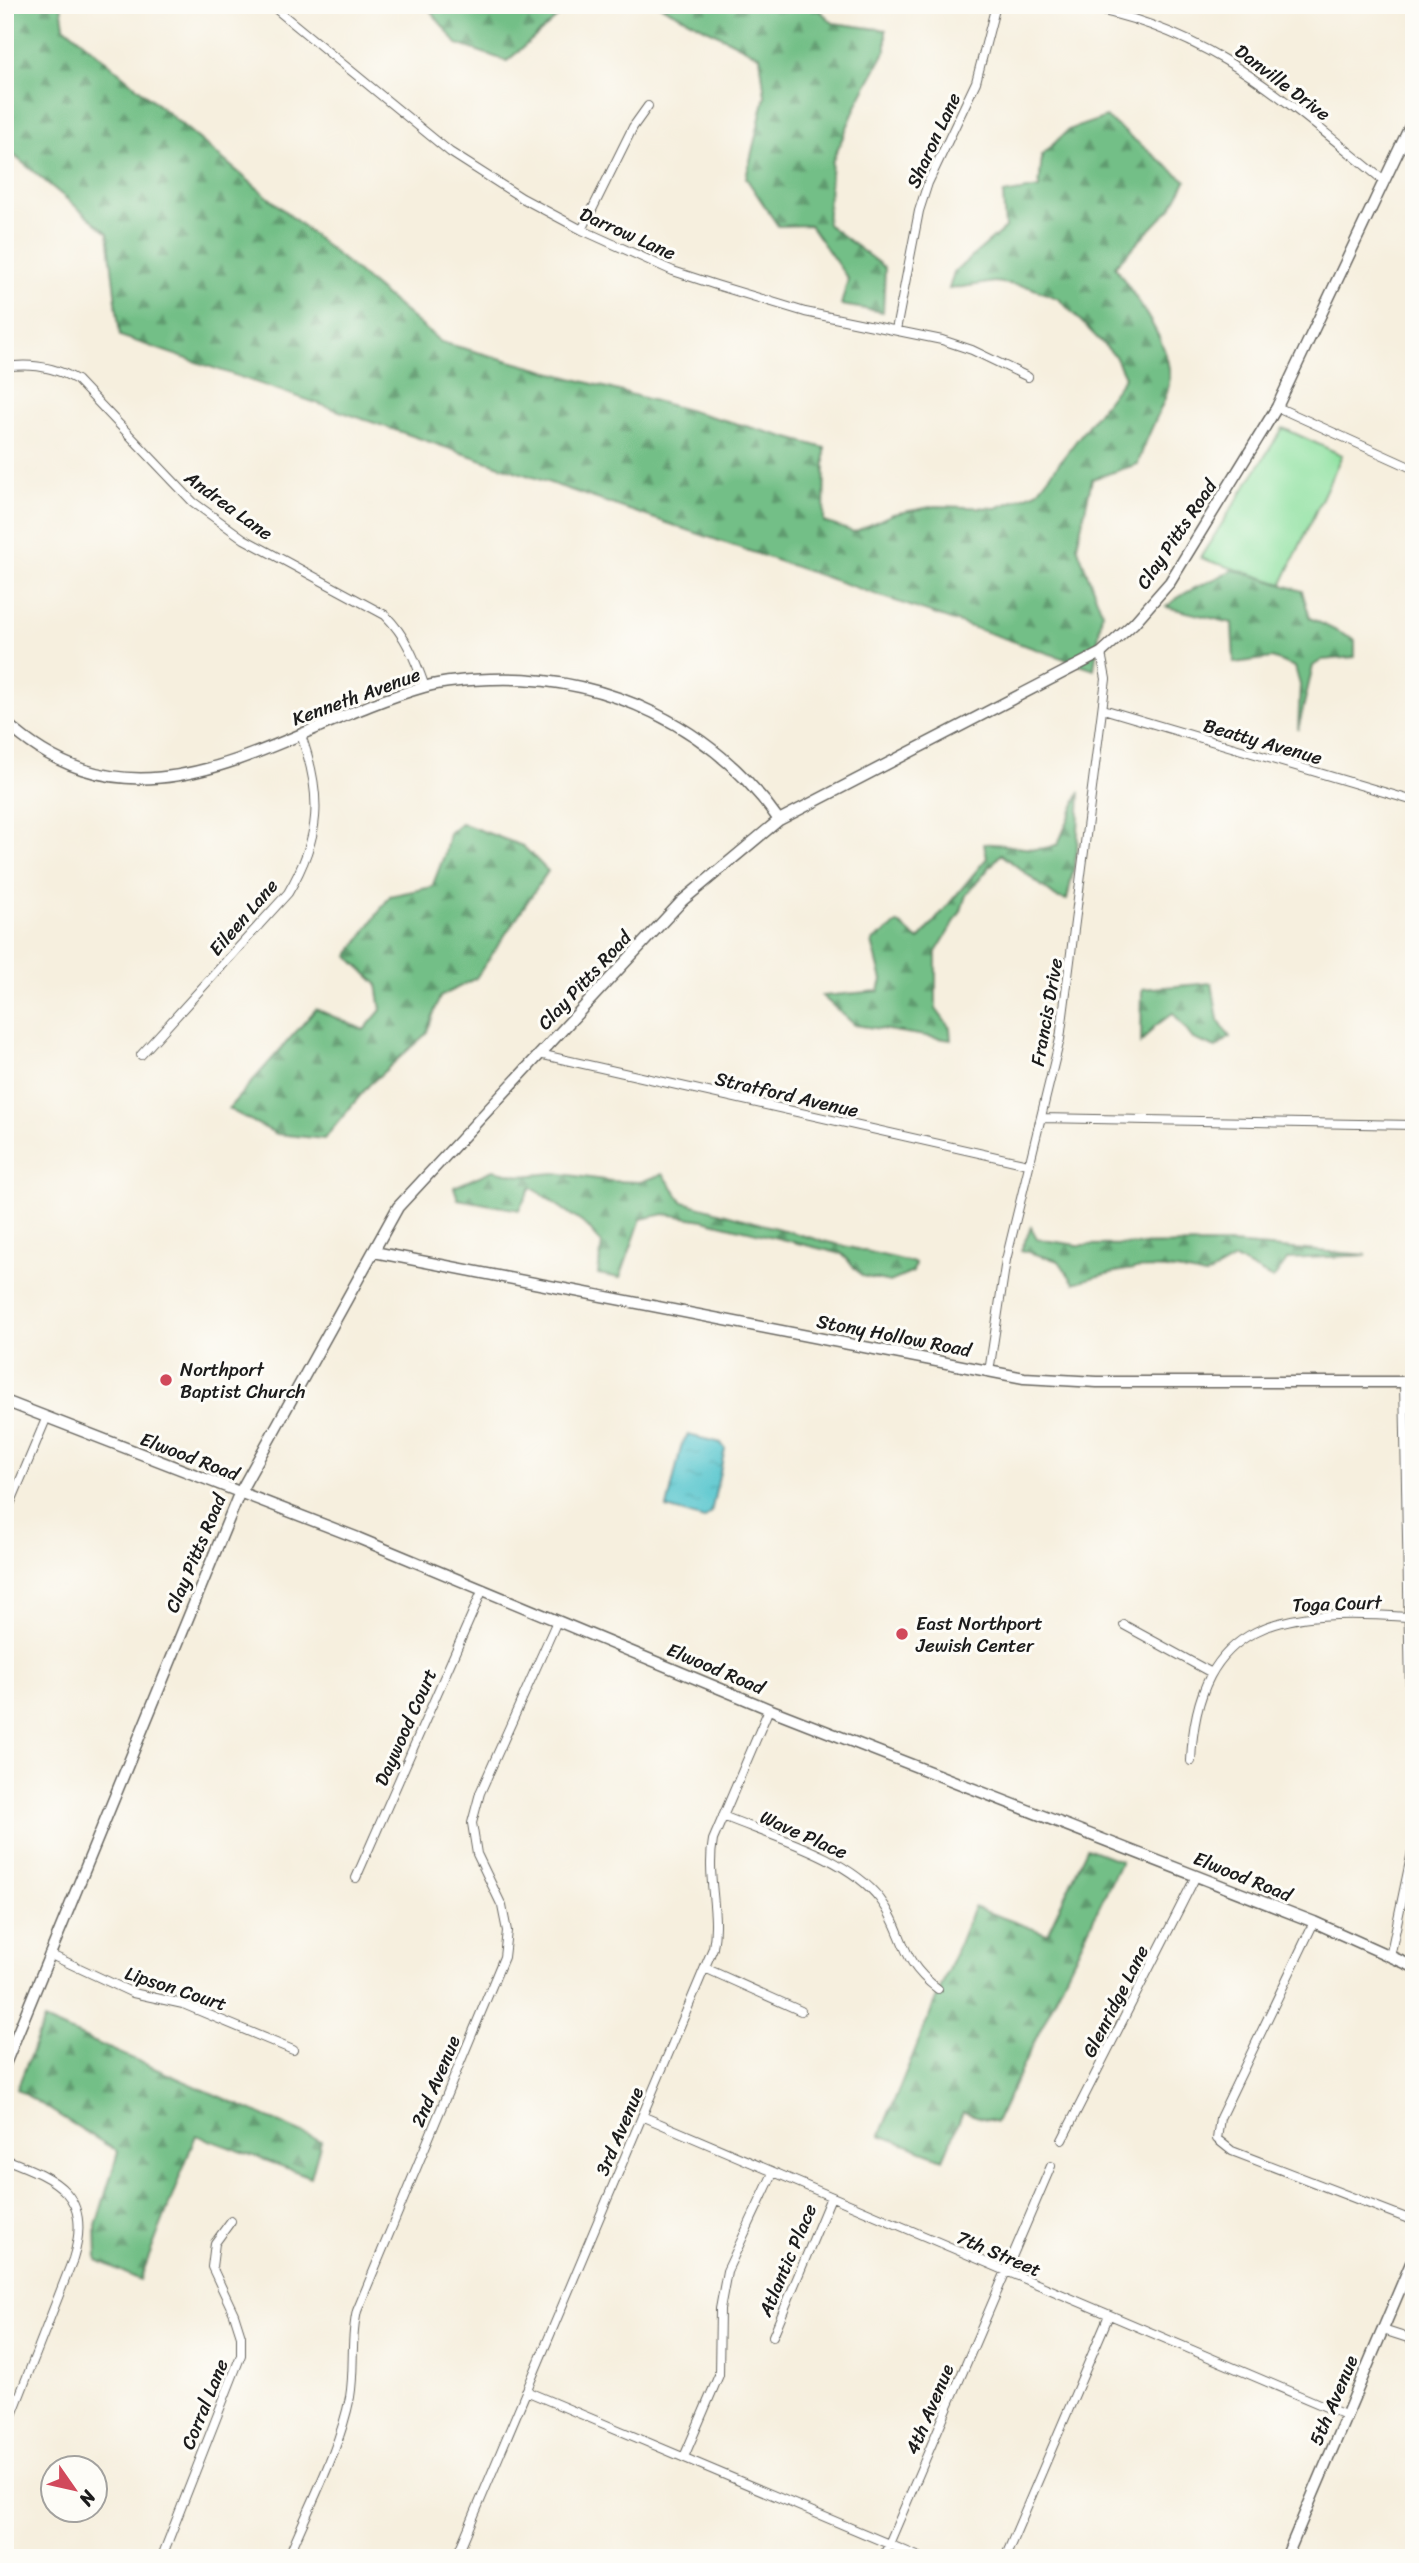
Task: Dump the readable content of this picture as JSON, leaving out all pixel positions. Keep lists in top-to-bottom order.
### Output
{
  "streets": {
    "street": [
      "Danville Drive",
      "Sharon Lane",
      "Darrow Lane",
      "Andrea Lane",
      "Clay Pitts Road",
      "Kenneth Avenue",
      "Beatty Avenue",
      "Eileen Lane",
      "Francis Drive",
      "Stratford Avenue",
      "Stony Hollow Road",
      "Elwood Road",
      "Toga Court",
      "Daywood Court",
      "Wave Place",
      "Lipson Court",
      "Glenridge Lane",
      "2nd Avenue",
      "3rd Avenue",
      "7th Street",
      "Atlantic Place",
      "5th Avenue",
      "Corral Lane",
      "4th Avenue"
    ]
  },
  "crossings": [
    ["Danville Drive", "Clay Pitts Road"],
    ["Sharon Lane", "Darrow Lane"],
    ["Andrea Lane", "Kenneth Avenue"],
    ["Clay Pitts Road", "Kenneth Avenue"],
    ["Clay Pitts Road", "Francis Drive"],
    ["Clay Pitts Road", "Stratford Avenue"],
    ["Clay Pitts Road", "Stony Hollow Road"],
    ["Clay Pitts Road", "Elwood Road"],
    ["Clay Pitts Road", "Lipson Court"],
    ["Kenneth Avenue", "Eileen Lane"],
    ["Beatty Avenue", "Francis Drive"],
    ["Francis Drive", "Stratford Avenue"],
    ["Francis Drive", "Stony Hollow Road"],
    ["Elwood Road", "Daywood Court"],
    ["Elwood Road", "Glenridge Lane"],
    ["Elwood Road", "2nd Avenue"],
    ["Elwood Road", "3rd Avenue"],
    ["Wave Place", "3rd Avenue"],
    ["3rd Avenue", "7th Street"],
    ["7th Street", "Atlantic Place"],
    ["7th Street", "5th Avenue"],
    ["7th Street", "4th Avenue"]
  ],
  "places": ["Northport Baptist Church", "East Northport Jewish Center"],
  "north": "bottom right"
}
